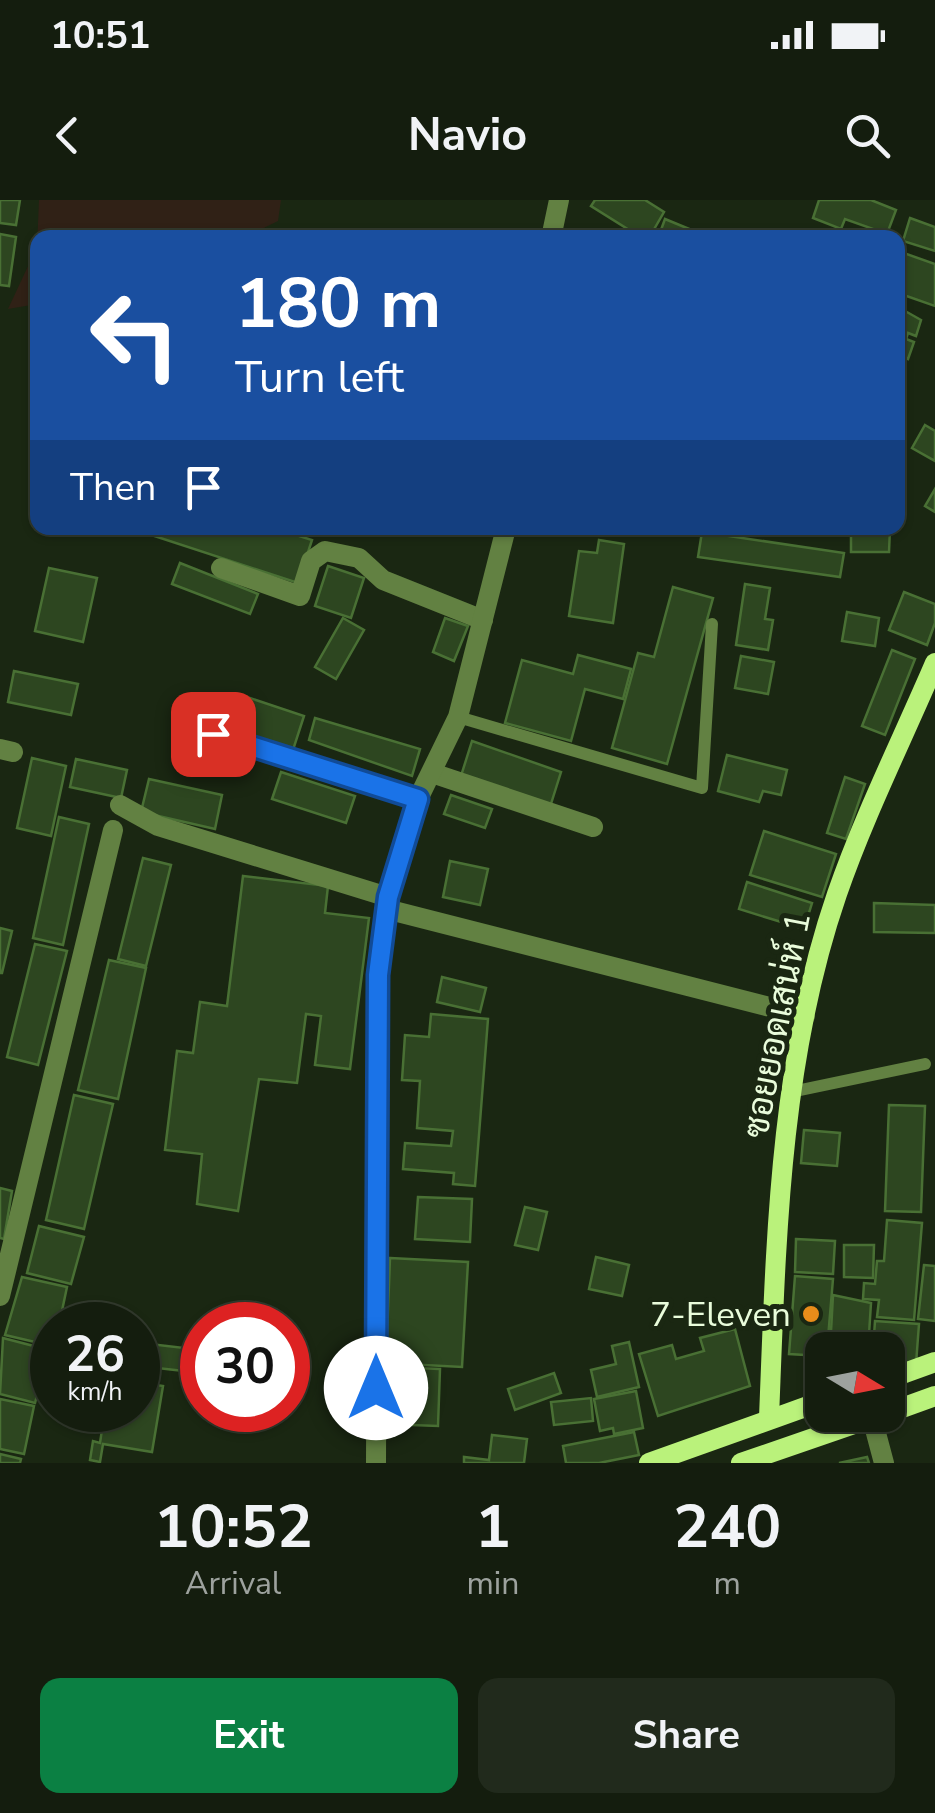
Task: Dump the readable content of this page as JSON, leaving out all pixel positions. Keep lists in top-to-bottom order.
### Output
{
  "streets": {
    "street": ["ซอยยอดเสน่ห์ 1"]
  },
  "places": ["7-Eleven"],
  "north": "right",
  "page": {
    "status": "10:51",
    "header": "Navio",
    "turn": ["180 m", "Turn left"],
    "then": "Then",
    "speed": "26 km/h",
    "limit": "30",
    "eta": [
      "10:52",
      "Arrival",
      "1",
      "min",
      "240",
      "m"
    ],
    "buttons": ["Exit", "Share"]
  }
}
